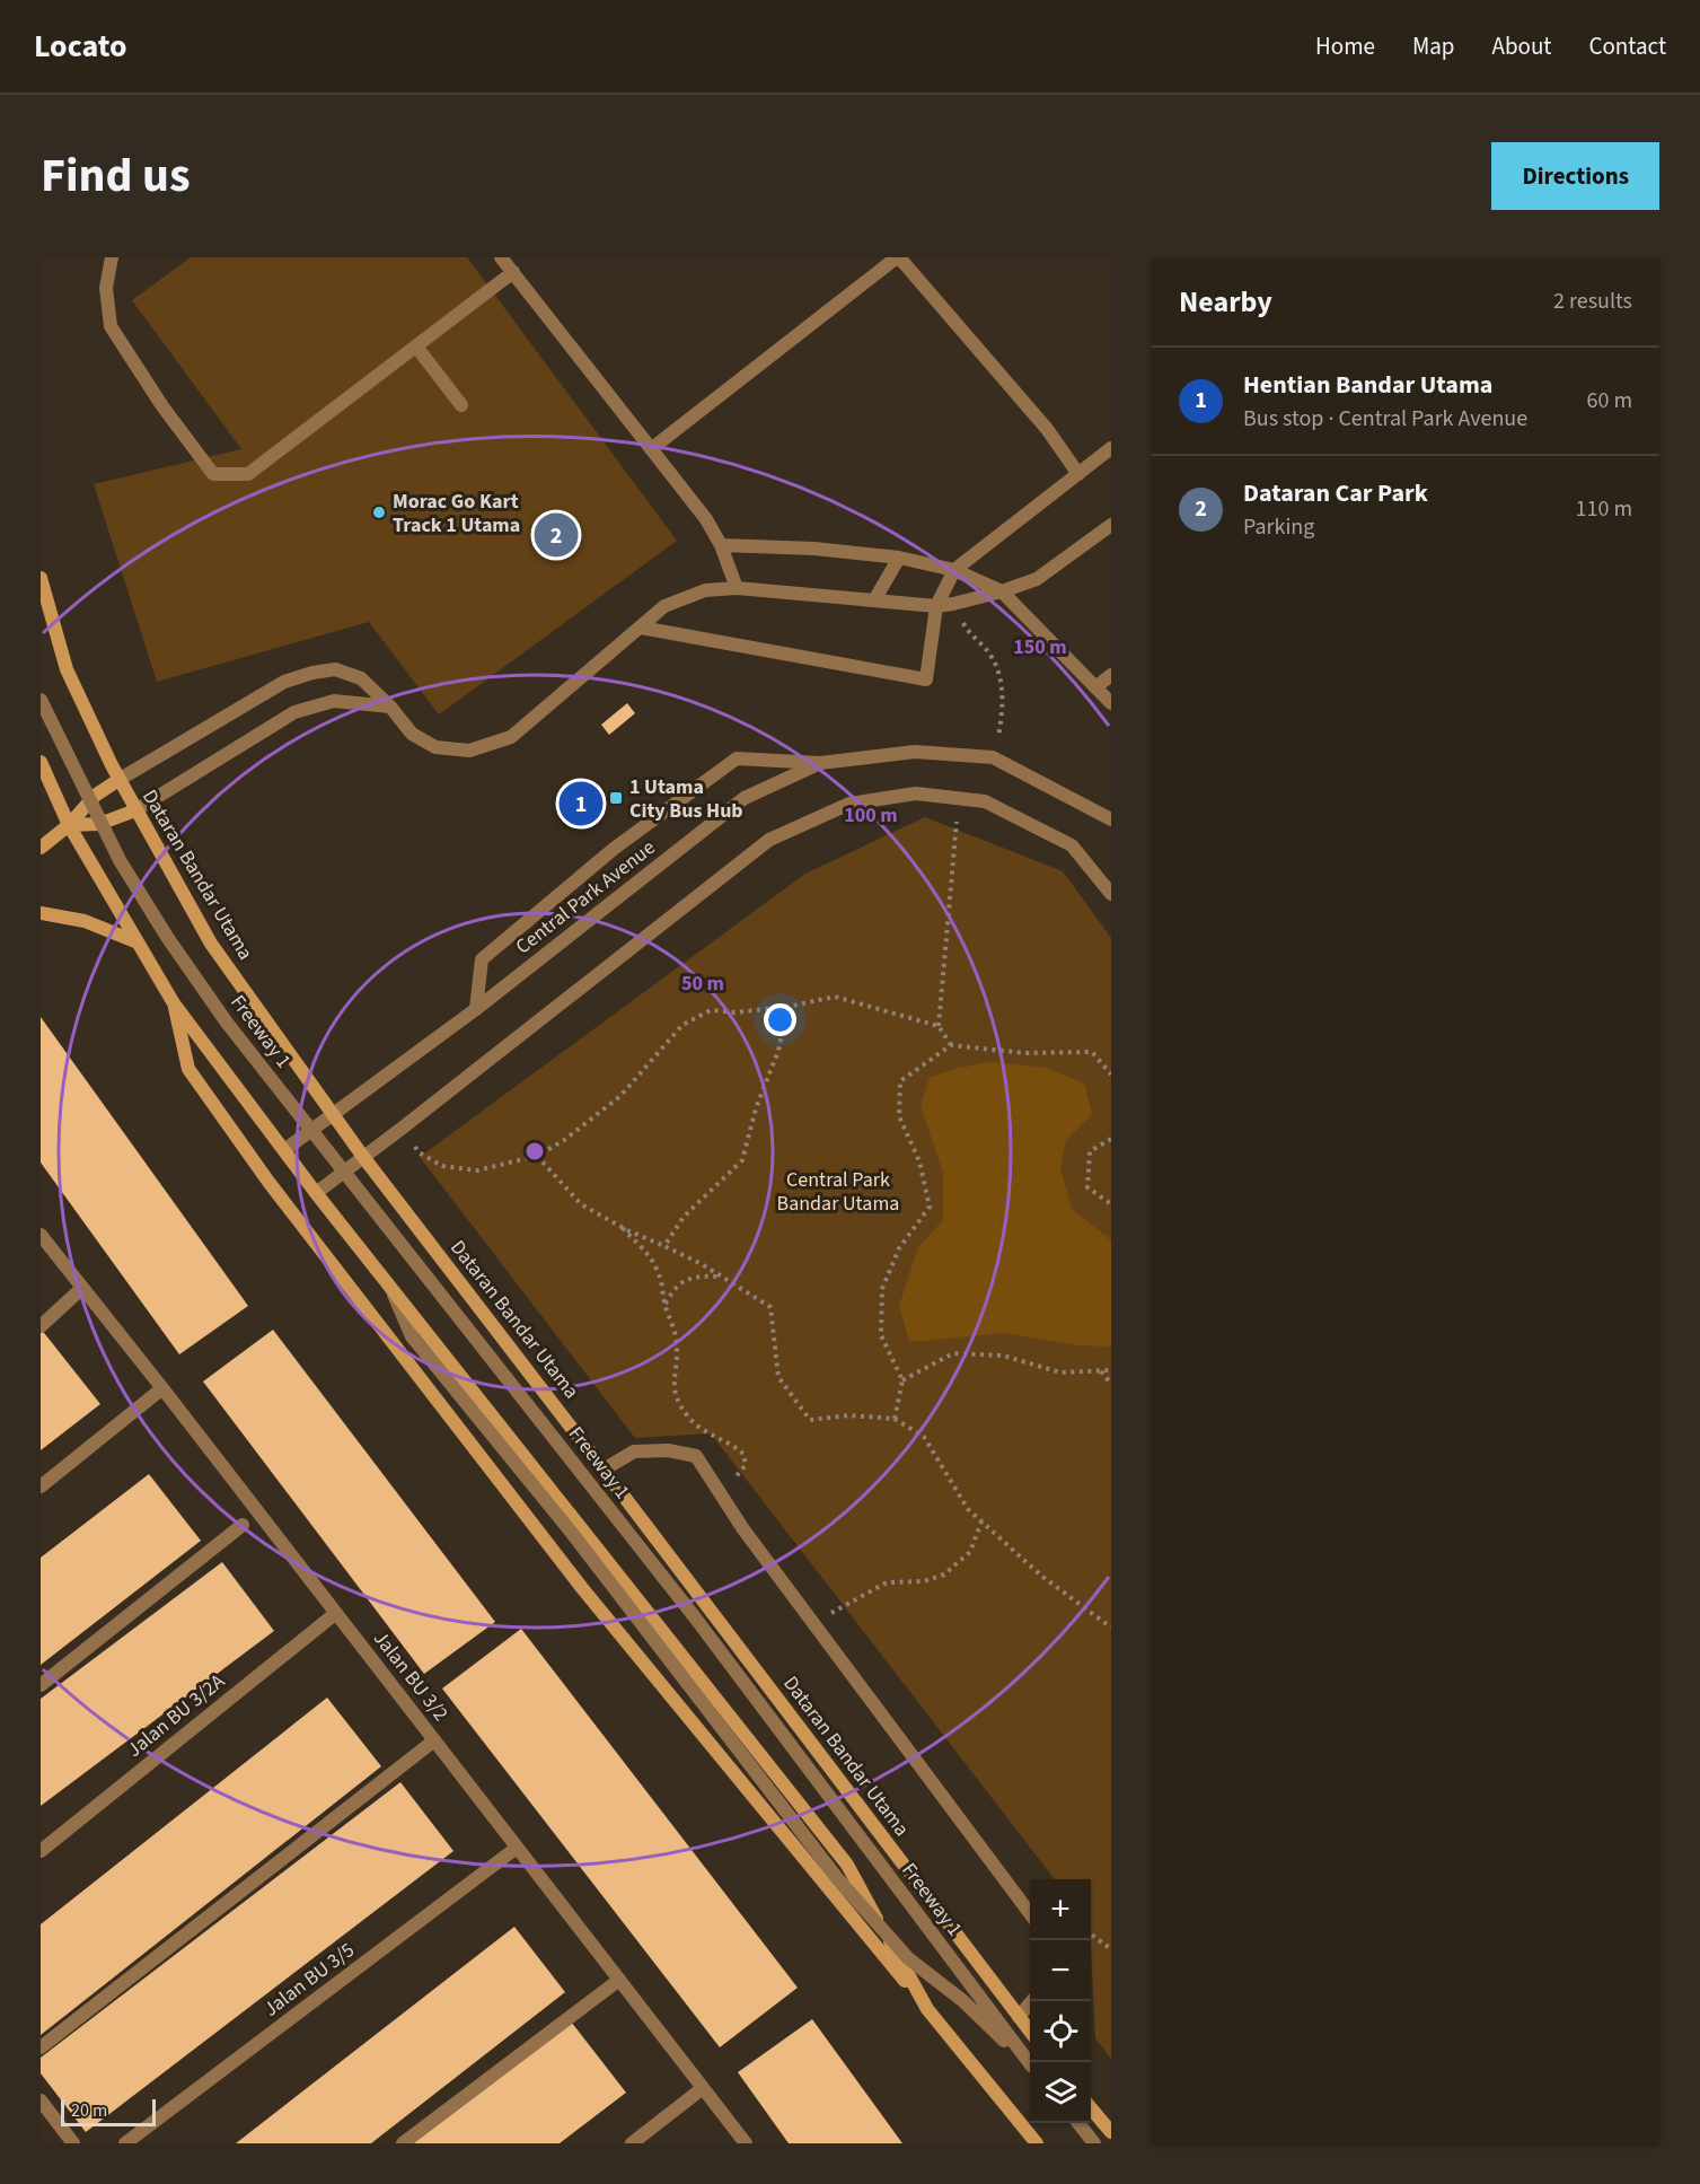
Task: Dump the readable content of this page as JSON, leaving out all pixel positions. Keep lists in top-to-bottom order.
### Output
{
  "streets": {
    "main road": ["Dataran Bandar Utama"],
    "street": [
      "Central Park Avenue",
      "Freeway 1",
      "Jalan BU 3/2",
      "Jalan BU 3/2A",
      "Jalan BU 3/5"
    ]
  },
  "crossings": [
    ["Dataran Bandar Utama", "Central Park Avenue"],
    ["Jalan BU 3/2", "Jalan BU 3/2A"],
    ["Jalan BU 3/2", "Jalan BU 3/5"]
  ],
  "parks": ["Central Park Bandar Utama"],
  "places": {
    "other": ["Morac Go Kart Track 1 Utama"],
    "transit": ["1 Utama City Bus Hub"]
  },
  "scale_bar": "20 m",
  "page": {
    "header": "Locato",
    "nav": [
      "Home",
      "Map",
      "About",
      "Contact"
    ],
    "title": "Find us",
    "buttons": "Directions",
    "heading": ["Nearby", "2 results"],
    "list": [
      {
        "mark": "1",
        "name": "Hentian Bandar Utama",
        "note": "Bus stop · Central Park Avenue",
        "value": "60 m"
      },
      {
        "mark": "2",
        "name": "Dataran Car Park",
        "note": "Parking",
        "value": "110 m"
      }
    ],
    "pins": ["2", "1"],
    "map_buttons": ["+", "−"],
    "scale": "20 m"
  },
  "rings": ["150 m", "100 m", "50 m"]
}
